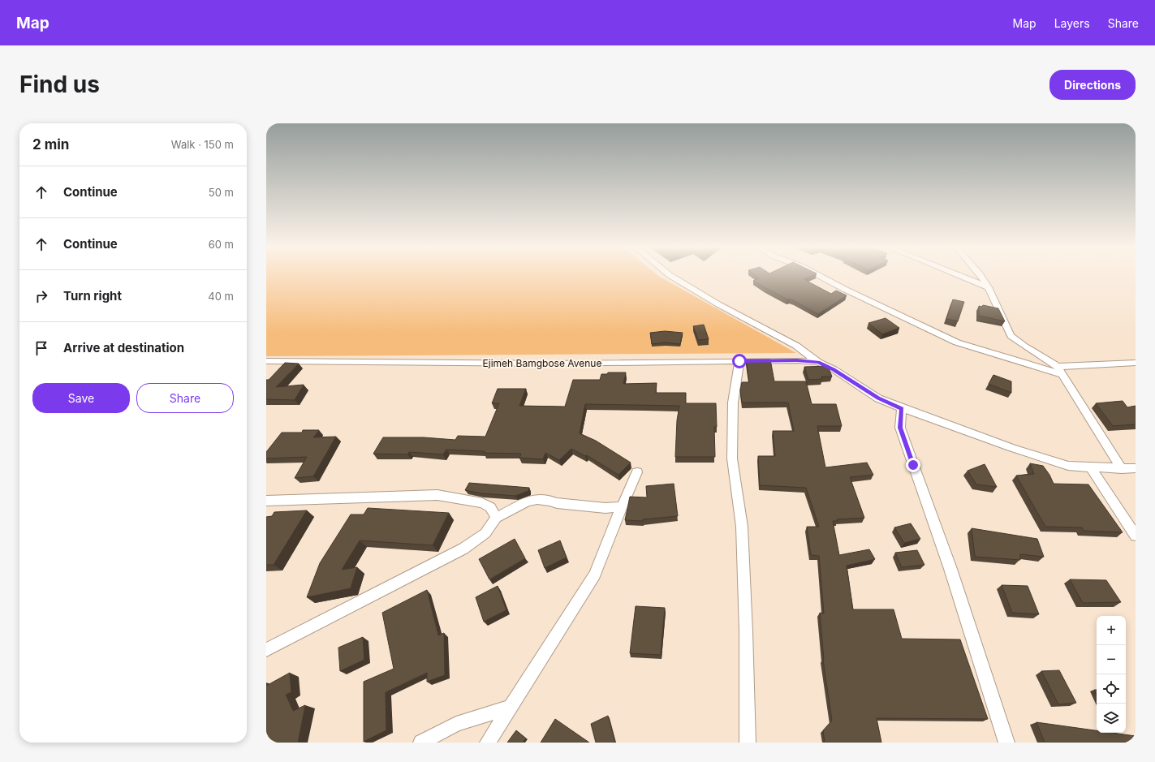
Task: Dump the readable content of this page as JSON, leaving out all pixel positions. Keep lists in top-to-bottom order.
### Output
{
  "streets": {
    "street": ["Ejimeh Bamgbose Avenue"]
  },
  "page": {
    "header": "Map",
    "nav": ["Map", "Layers", "Share"],
    "buttons": [
      "Directions",
      ["Save", "Share"]
    ],
    "title": "Find us",
    "heading": ["2 min", "Walk · 150 m"],
    "list": [
      ["Continue", "50 m"],
      ["Continue", "60 m"],
      ["Turn right", "40 m"],
      "Arrive at destination"
    ],
    "map_buttons": ["+", "−"]
  }
}
